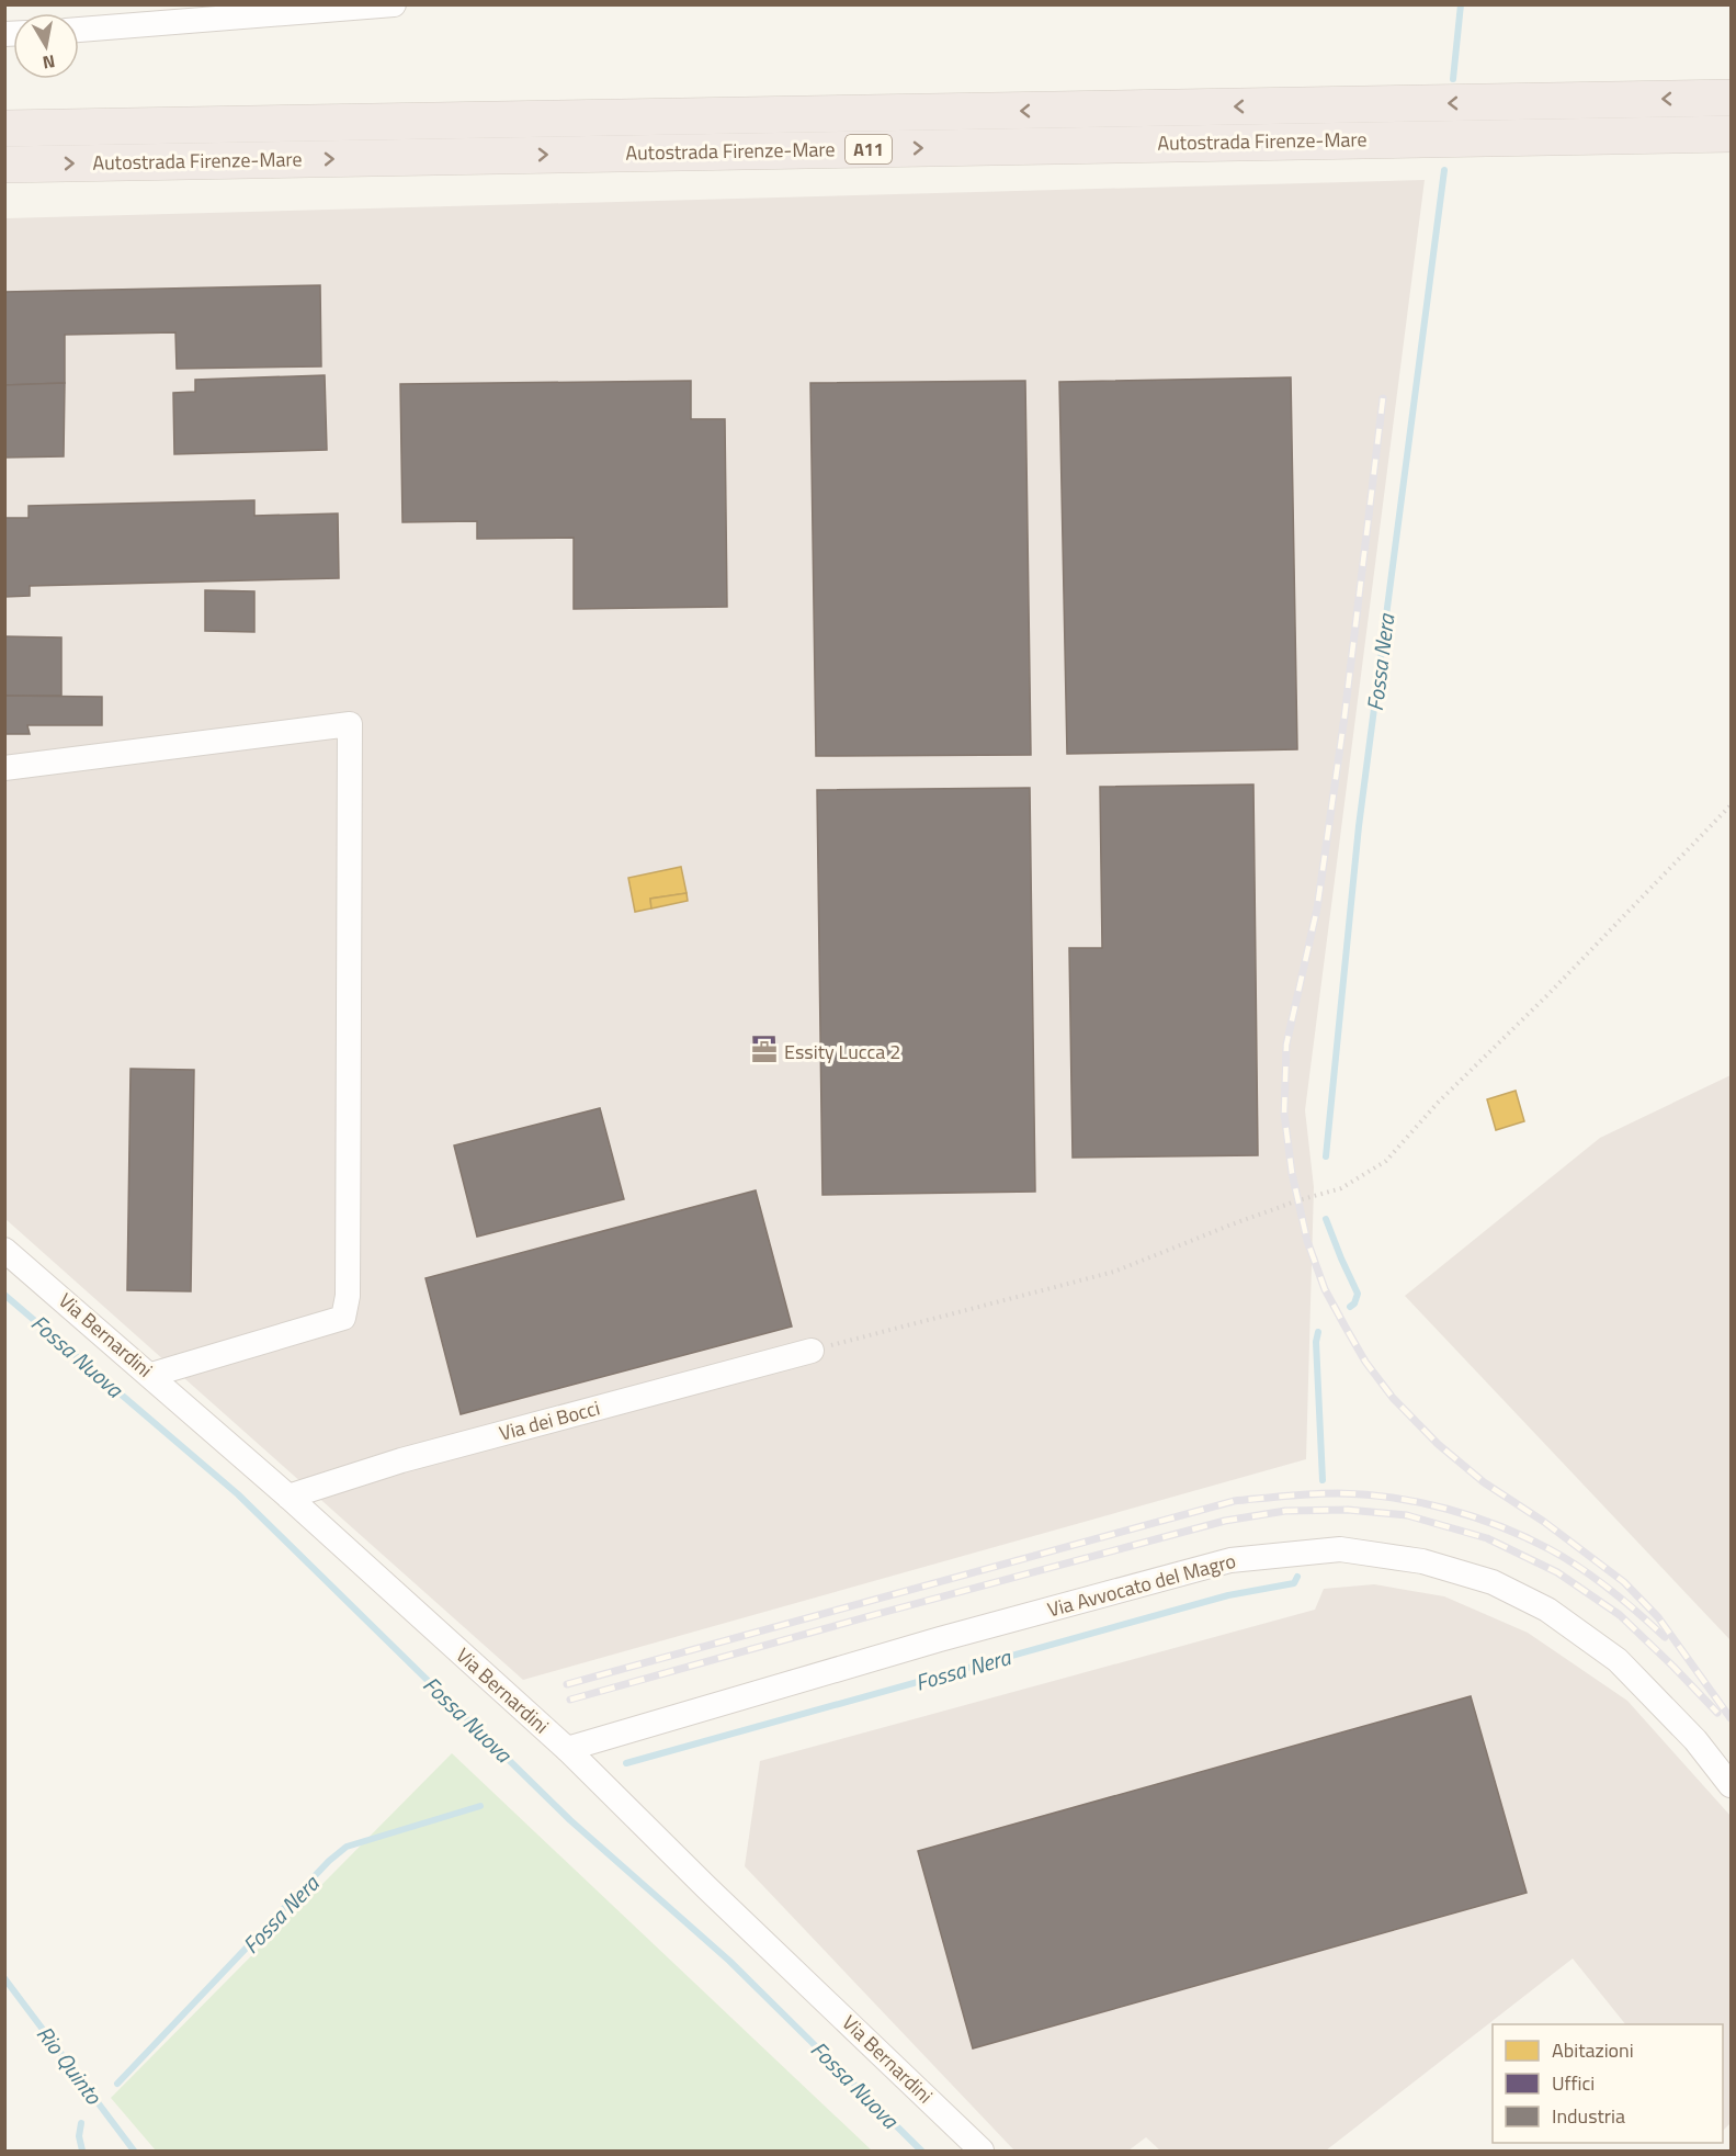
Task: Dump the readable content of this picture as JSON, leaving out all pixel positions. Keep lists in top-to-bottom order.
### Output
{
  "streets": {
    "highway": ["Autostrada Firenze-Mare", "A11"],
    "street": ["Via Bernardini", "Via dei Bocci", "Via Avvocato del Magro"]
  },
  "crossings": [
    ["Via Bernardini", "Via dei Bocci"],
    ["Via Bernardini", "Via Avvocato del Magro"]
  ],
  "water": ["Fossa Nera", "Fossa Nuova", "Rio Quinto"],
  "places": {
    "office": ["Essity Lucca 2"]
  },
  "legend": ["Abitazioni", "Uffici", "Industria"],
  "north": "bottom"
}
